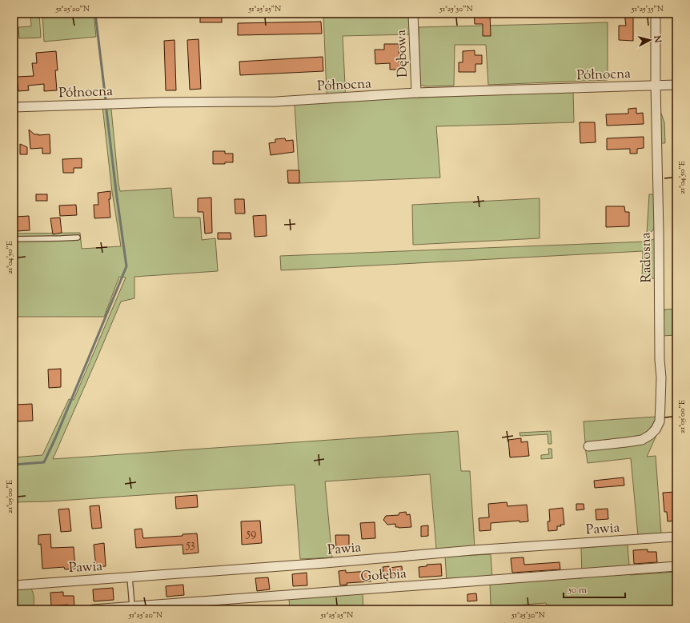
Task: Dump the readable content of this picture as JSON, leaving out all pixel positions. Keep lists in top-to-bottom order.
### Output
{
  "streets": {
    "street": [
      "Dębowa",
      "Północna",
      "Radosna",
      "Pawia",
      "Gołębia"
    ]
  },
  "crossings": [
    ["Dębowa", "Północna"],
    ["Północna", "Radosna"]
  ],
  "house_numbers": ["59", "53"],
  "scale_bar": "50 m",
  "north": "right",
  "coordinates": [
    "51°25'20\"N",
    "51°25'25\"N",
    "51°25'30\"N",
    "51°25'35\"N",
    "21°04'50\"E",
    "21°05'00\"E"
  ]
}
